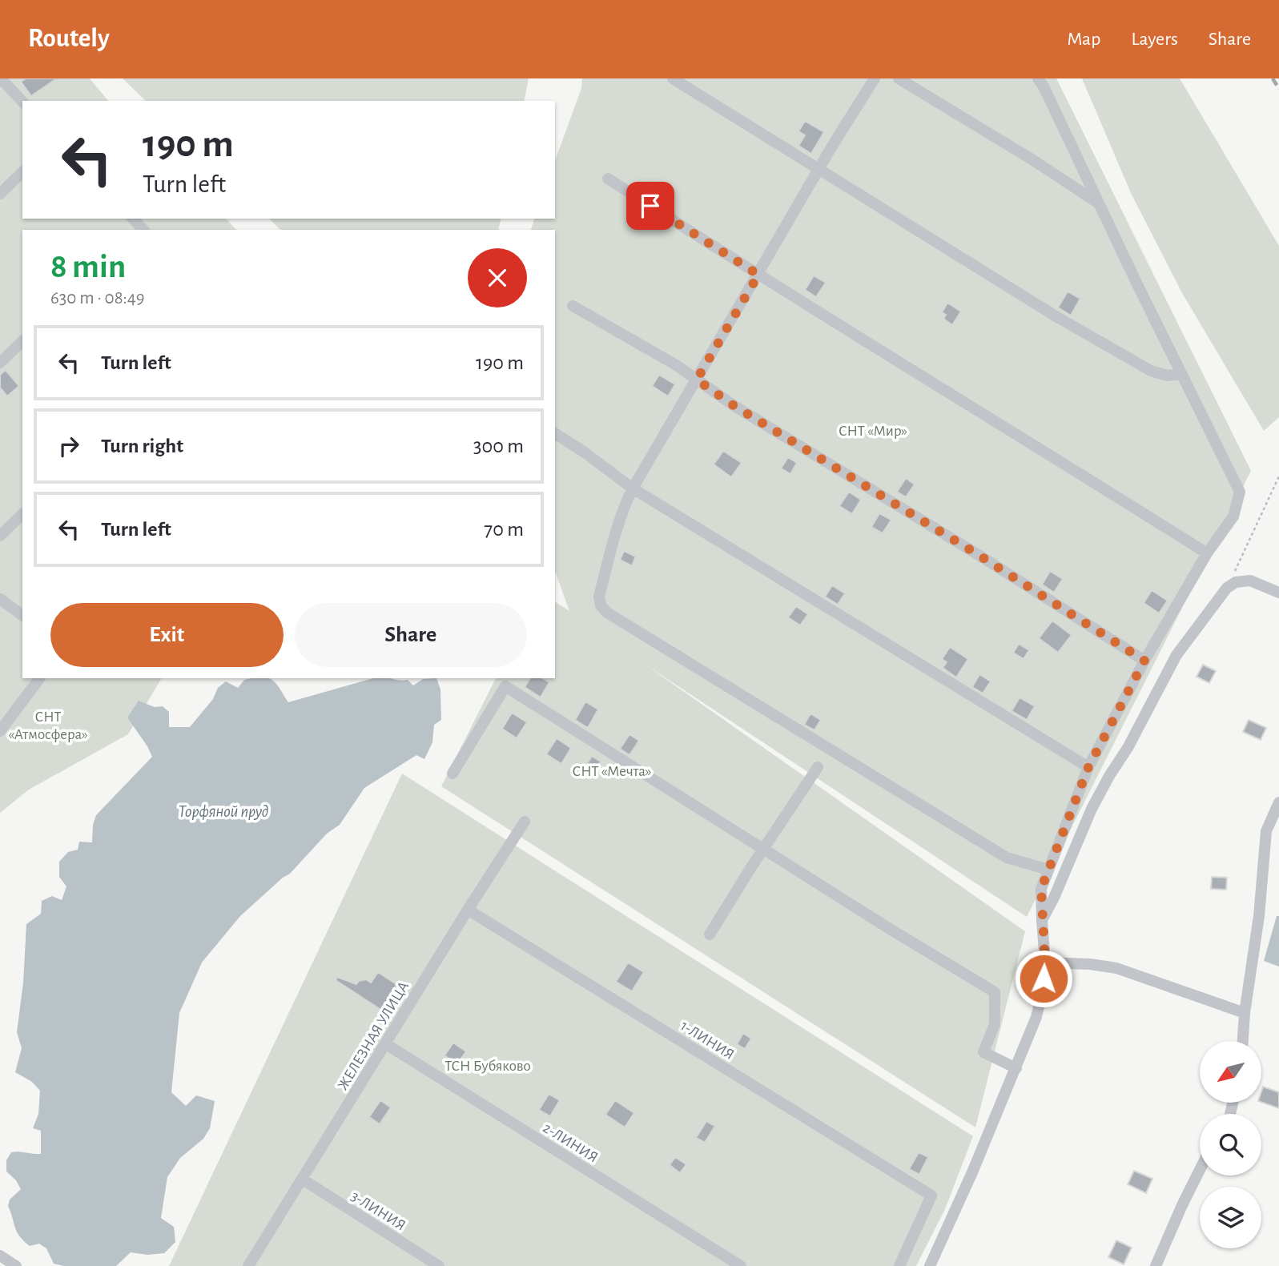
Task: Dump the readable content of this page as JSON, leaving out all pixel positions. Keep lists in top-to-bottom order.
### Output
{
  "streets": {
    "street": [
      "ЖЕЛЕЗНАЯ УЛИЦА",
      "1-ЛИНИЯ",
      "2-ЛИНИЯ",
      "3-ЛИНИЯ"
    ]
  },
  "crossings": [
    ["ЖЕЛЕЗНАЯ УЛИЦА", "1-ЛИНИЯ"],
    ["ЖЕЛЕЗНАЯ УЛИЦА", "2-ЛИНИЯ"],
    ["ЖЕЛЕЗНАЯ УЛИЦА", "3-ЛИНИЯ"]
  ],
  "water": ["Торфяной пруд"],
  "parks": [
    "СНТ «Мир»",
    "СНТ «Атмосфера»",
    "СНТ «Мечта»",
    "ТСН Бубяково"
  ],
  "north": "bottom left",
  "page": {
    "header": "Routely",
    "nav": ["Map", "Layers", "Share"],
    "turn": ["190 m", "Turn left"],
    "heading": ["8 min", "630 m · 08:49"],
    "list": [
      {
        "name": "Turn left",
        "value": "190 m"
      },
      {
        "name": "Turn right",
        "value": "300 m"
      },
      {
        "name": "Turn left",
        "value": "70 m"
      }
    ],
    "buttons": ["Exit", "Share"]
  }
}
